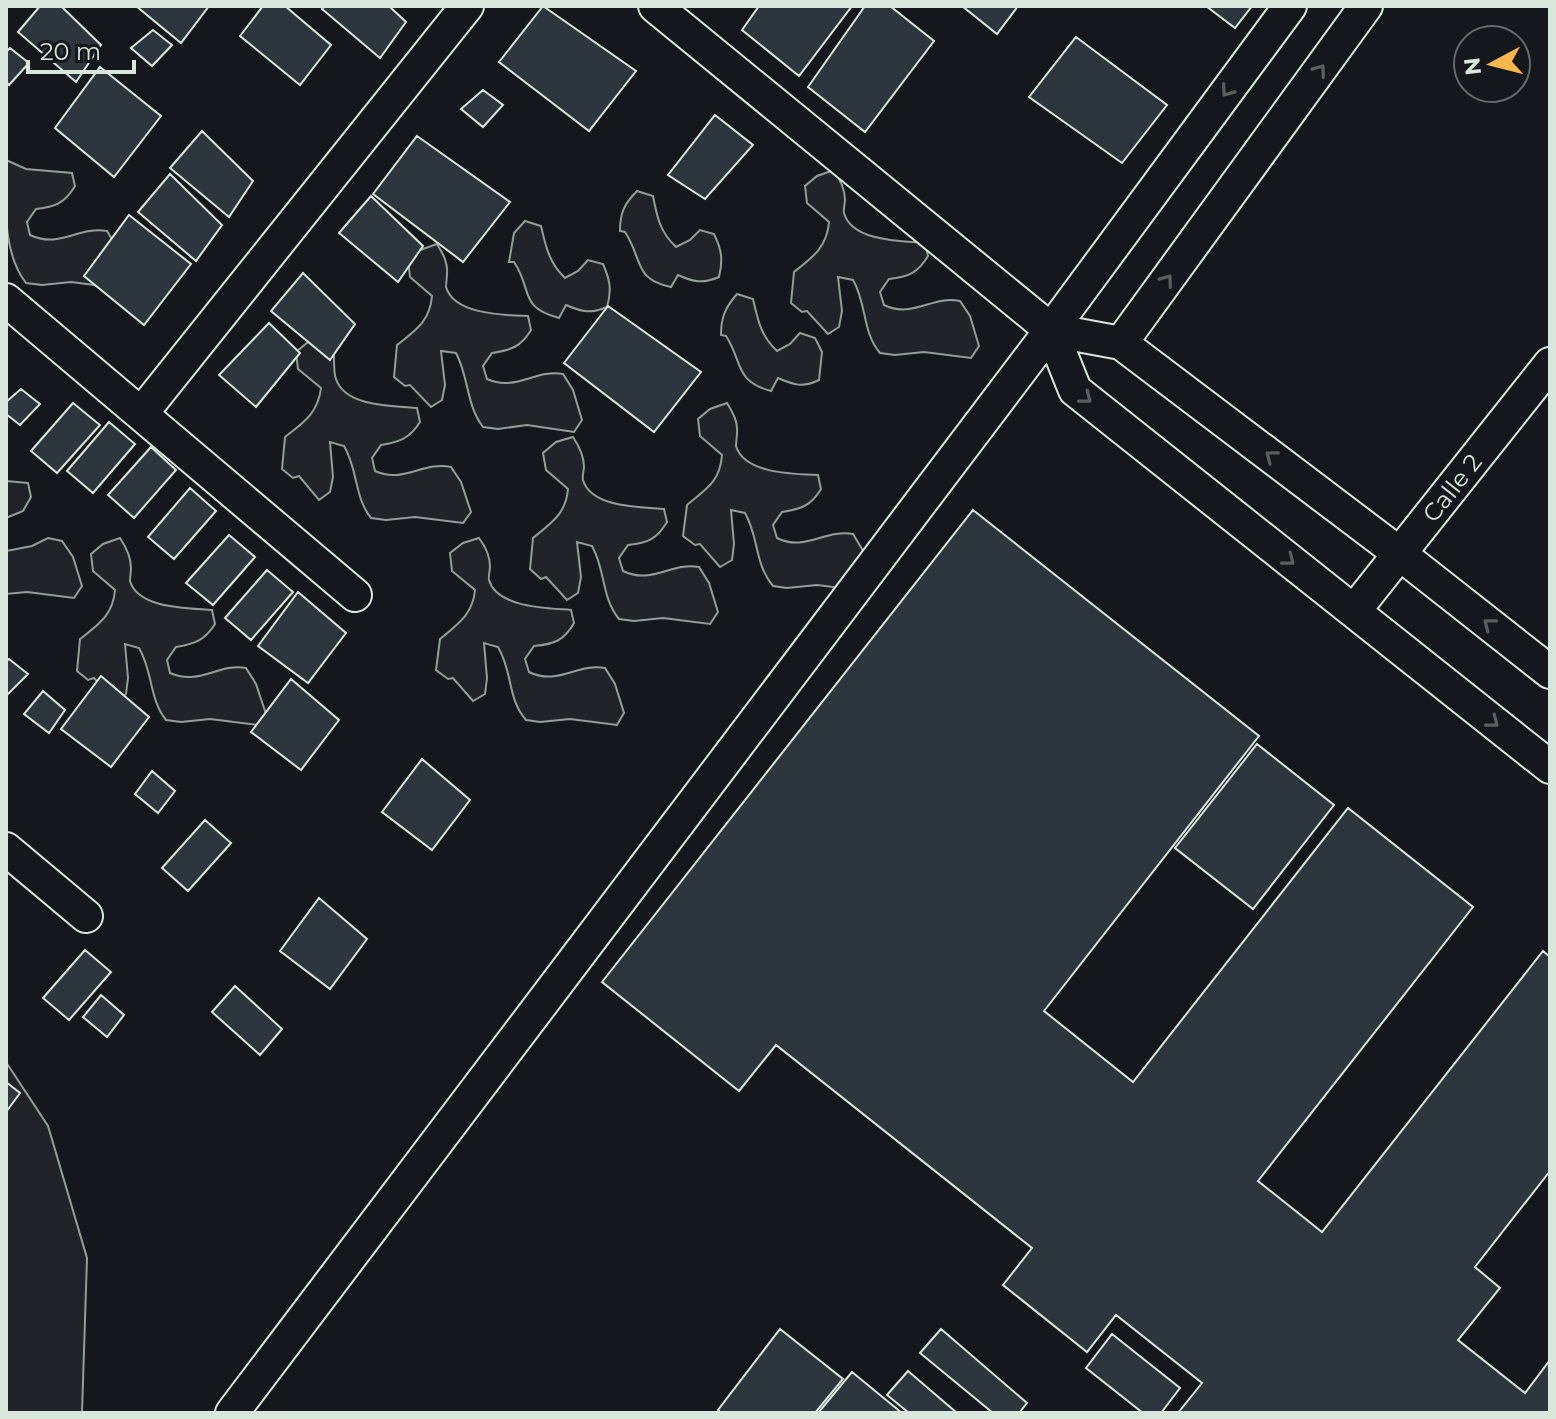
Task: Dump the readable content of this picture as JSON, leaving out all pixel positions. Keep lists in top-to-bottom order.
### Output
{
  "streets": {
    "street": ["Calle 2"]
  },
  "scale_bar": "20 m",
  "north": "left"
}
